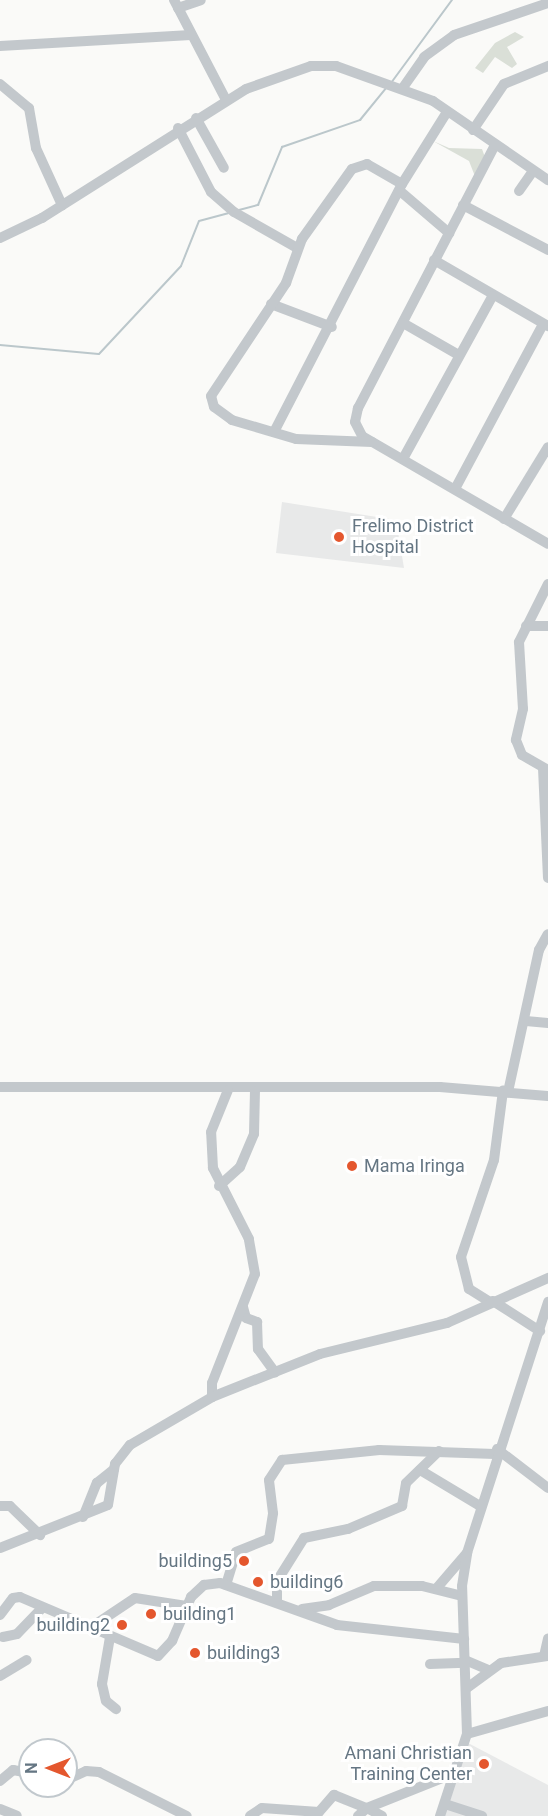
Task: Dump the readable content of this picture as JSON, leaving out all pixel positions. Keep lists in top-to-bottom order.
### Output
{
  "places": [
    "Frelimo District Hospital",
    "Mama Iringa",
    "building5",
    "building6",
    "building1",
    "building2",
    "building3",
    "Amani Christian Training Center"
  ],
  "north": "left"
}
